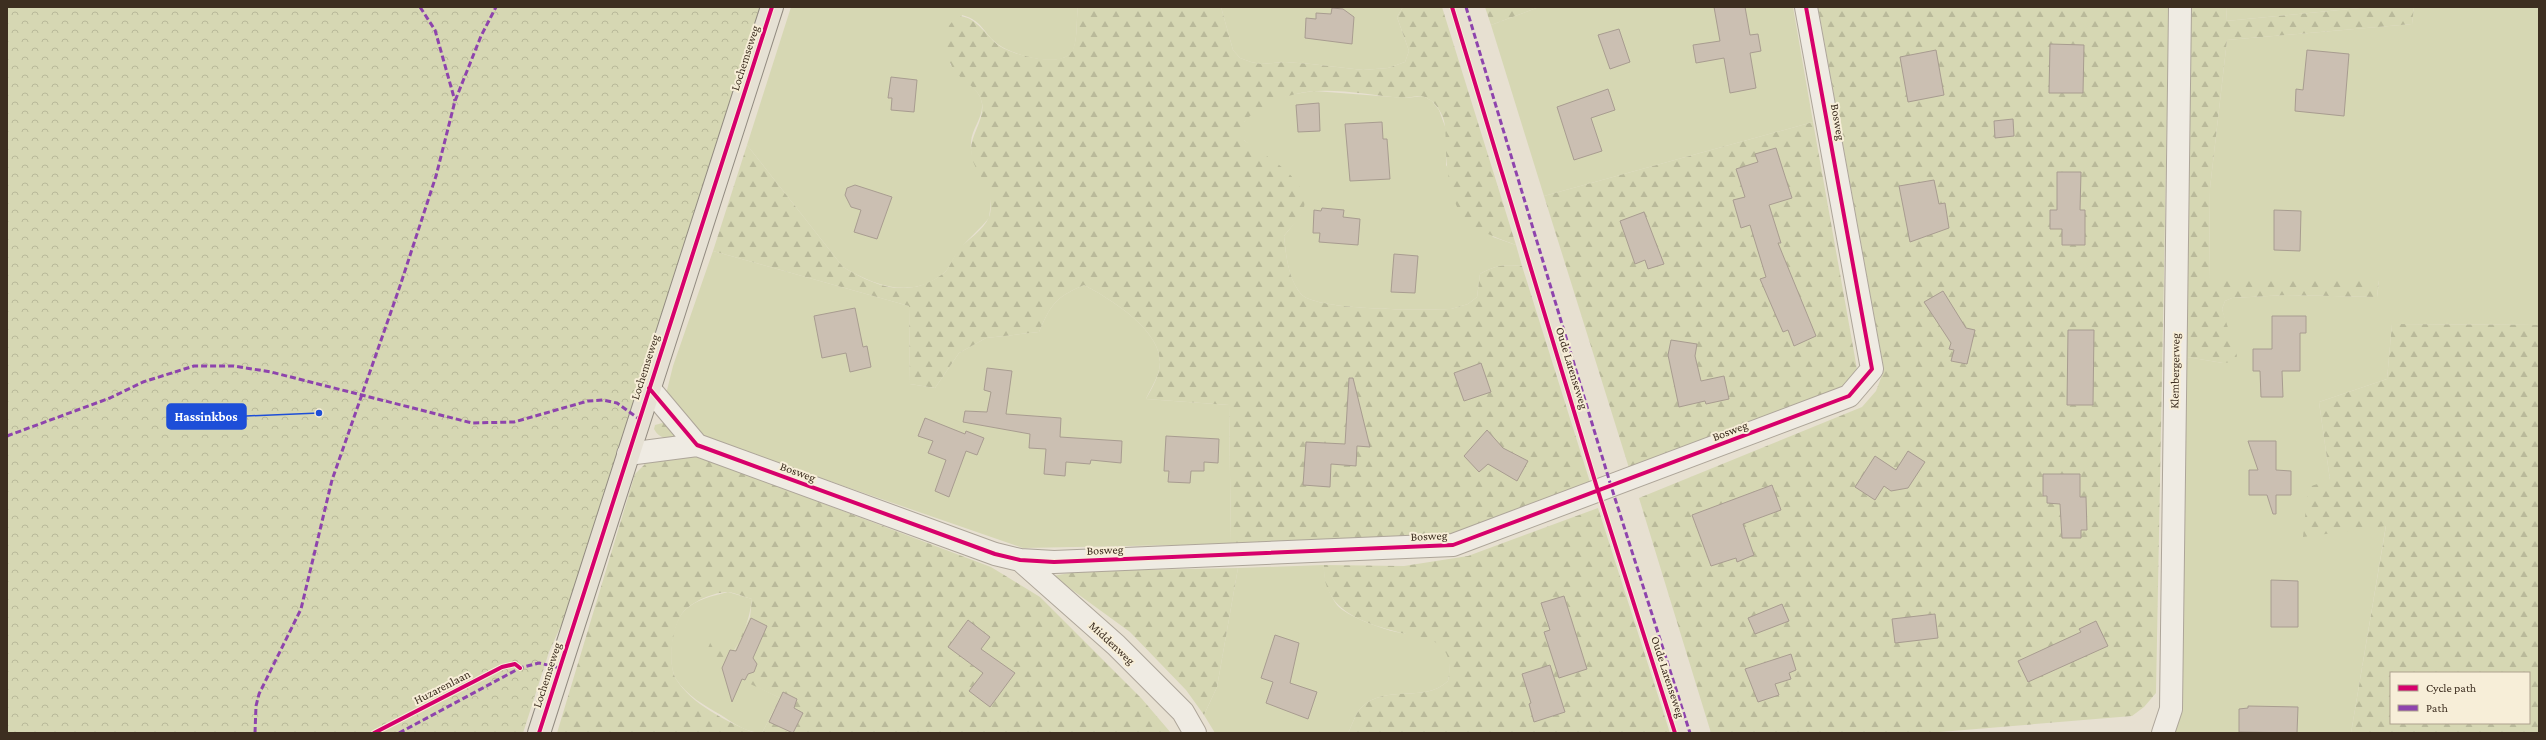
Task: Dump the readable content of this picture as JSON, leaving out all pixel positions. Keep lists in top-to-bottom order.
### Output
{
  "streets": {
    "main road": ["Lochemseweg"],
    "street": ["Bosweg", "Klembergerweg", "Middenweg"],
    "cycle path": ["Oude Larenseweg", "Huzarenlaan"]
  },
  "crossings": [
    ["Lochemseweg", "Bosweg"],
    ["Bosweg", "Middenweg"]
  ],
  "places": ["Hassinkbos"],
  "legend": ["Cycle path", "Path"]
}
